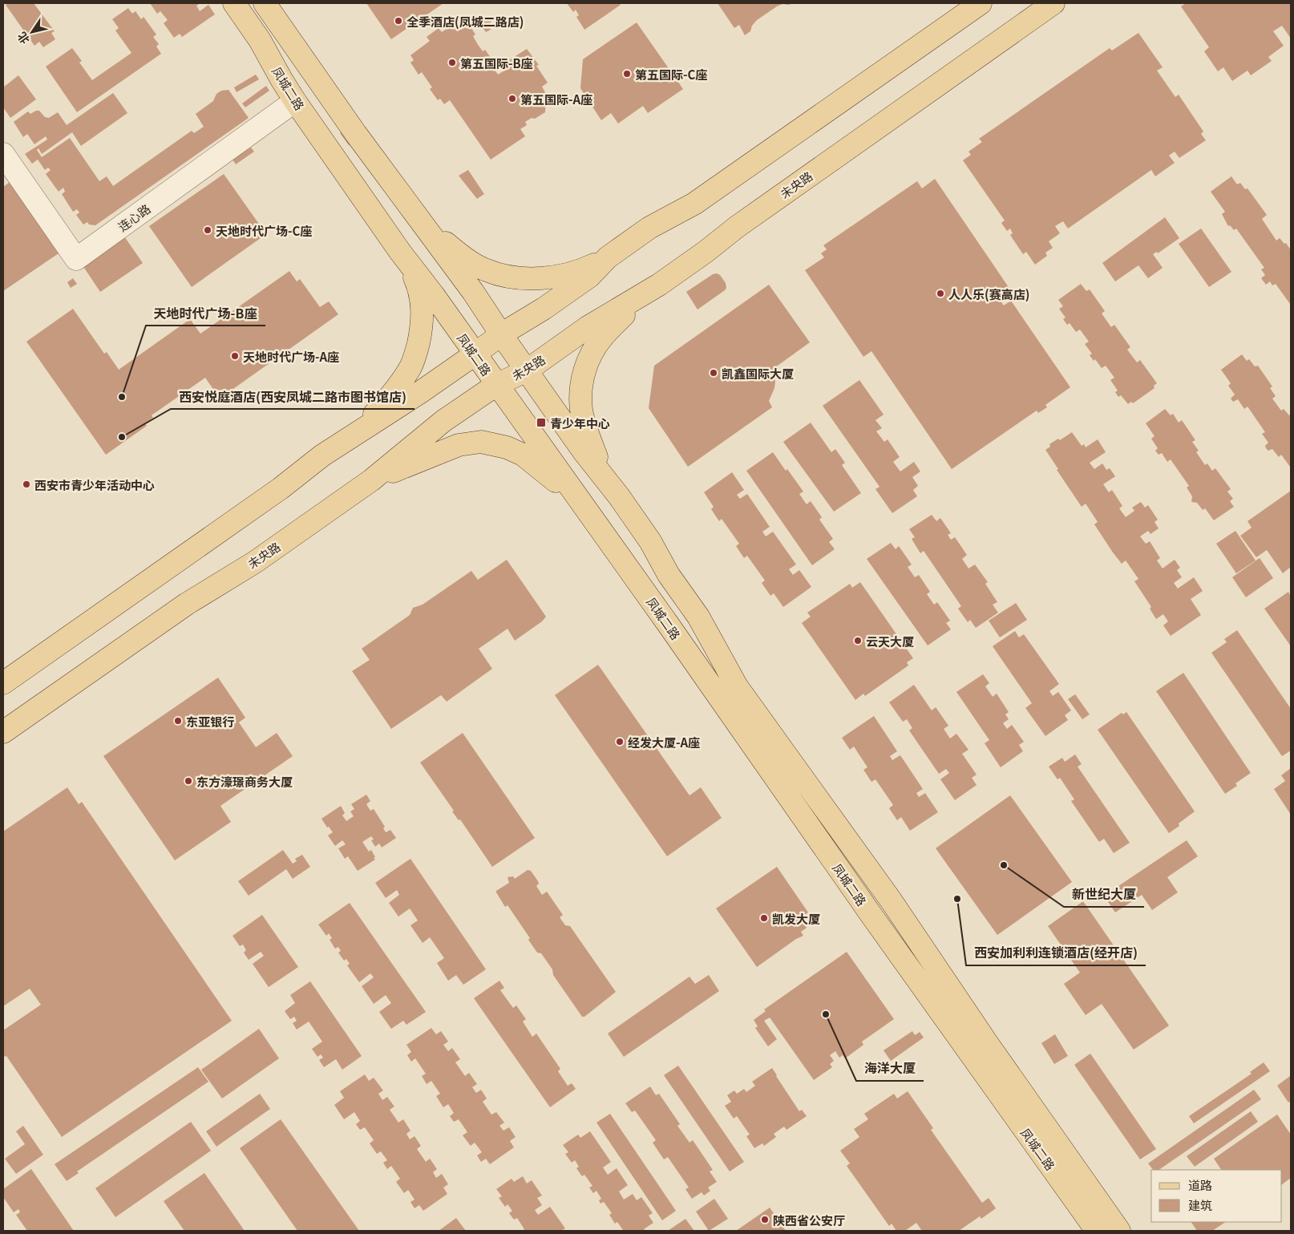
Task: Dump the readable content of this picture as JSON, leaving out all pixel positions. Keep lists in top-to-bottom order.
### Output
{
  "streets": {
    "main road": ["凤城二路", "未央路"],
    "street": ["连心路"]
  },
  "crossings": [
    ["凤城二路", "未央路"],
    ["凤城二路", "连心路"]
  ],
  "places": {
    "other": [
      "全季酒店(凤城二路店)",
      "第五国际-B座",
      "第五国际-C座",
      "第五国际-A座",
      "天地时代广场-C座",
      "人人乐(赛高店)",
      "天地时代广场-A座",
      "凯鑫国际大厦",
      "天地时代广场-B座",
      "西安悦庭酒店(西安凤城二路市图书馆店)",
      "西安市青少年活动中心",
      "云天大厦",
      "东亚银行",
      "经发大厦-A座",
      "东方濠璟商务大厦",
      "新世纪大厦",
      "西安加利利连锁酒店(经开店)",
      "凯发大厦",
      "海洋大厦",
      "陕西省公安厅"
    ],
    "transit": ["青少年中心"]
  },
  "legend": ["道路", "建筑"],
  "north": "bottom left"
}
